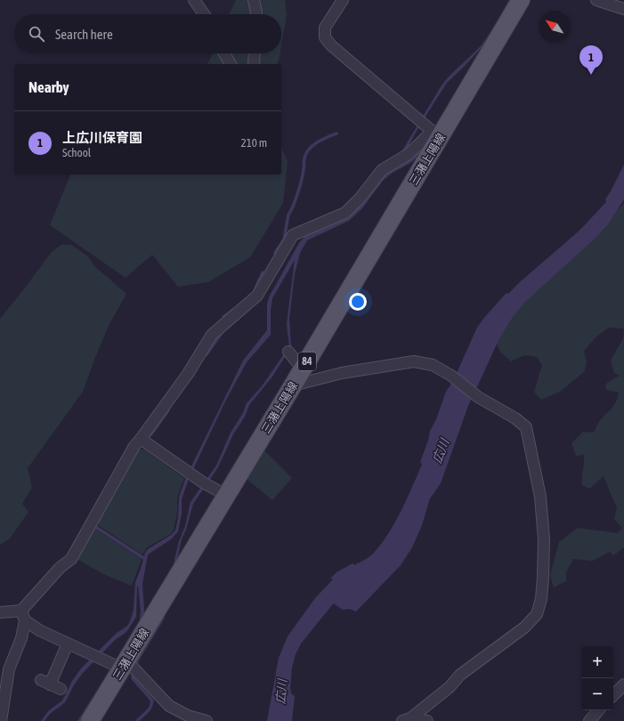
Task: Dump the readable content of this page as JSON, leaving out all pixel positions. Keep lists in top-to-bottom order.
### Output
{
  "streets": {
    "main road": ["三潴上陽線", "84"]
  },
  "water": ["広川"],
  "north": "top left",
  "page": {
    "search": "Search here",
    "pins": "1",
    "heading": "Nearby",
    "list": [
      {
        "mark": "1",
        "name": "上広川保育園",
        "note": "School",
        "value": "210 m"
      }
    ],
    "map_buttons": ["+", "−"]
  }
}
